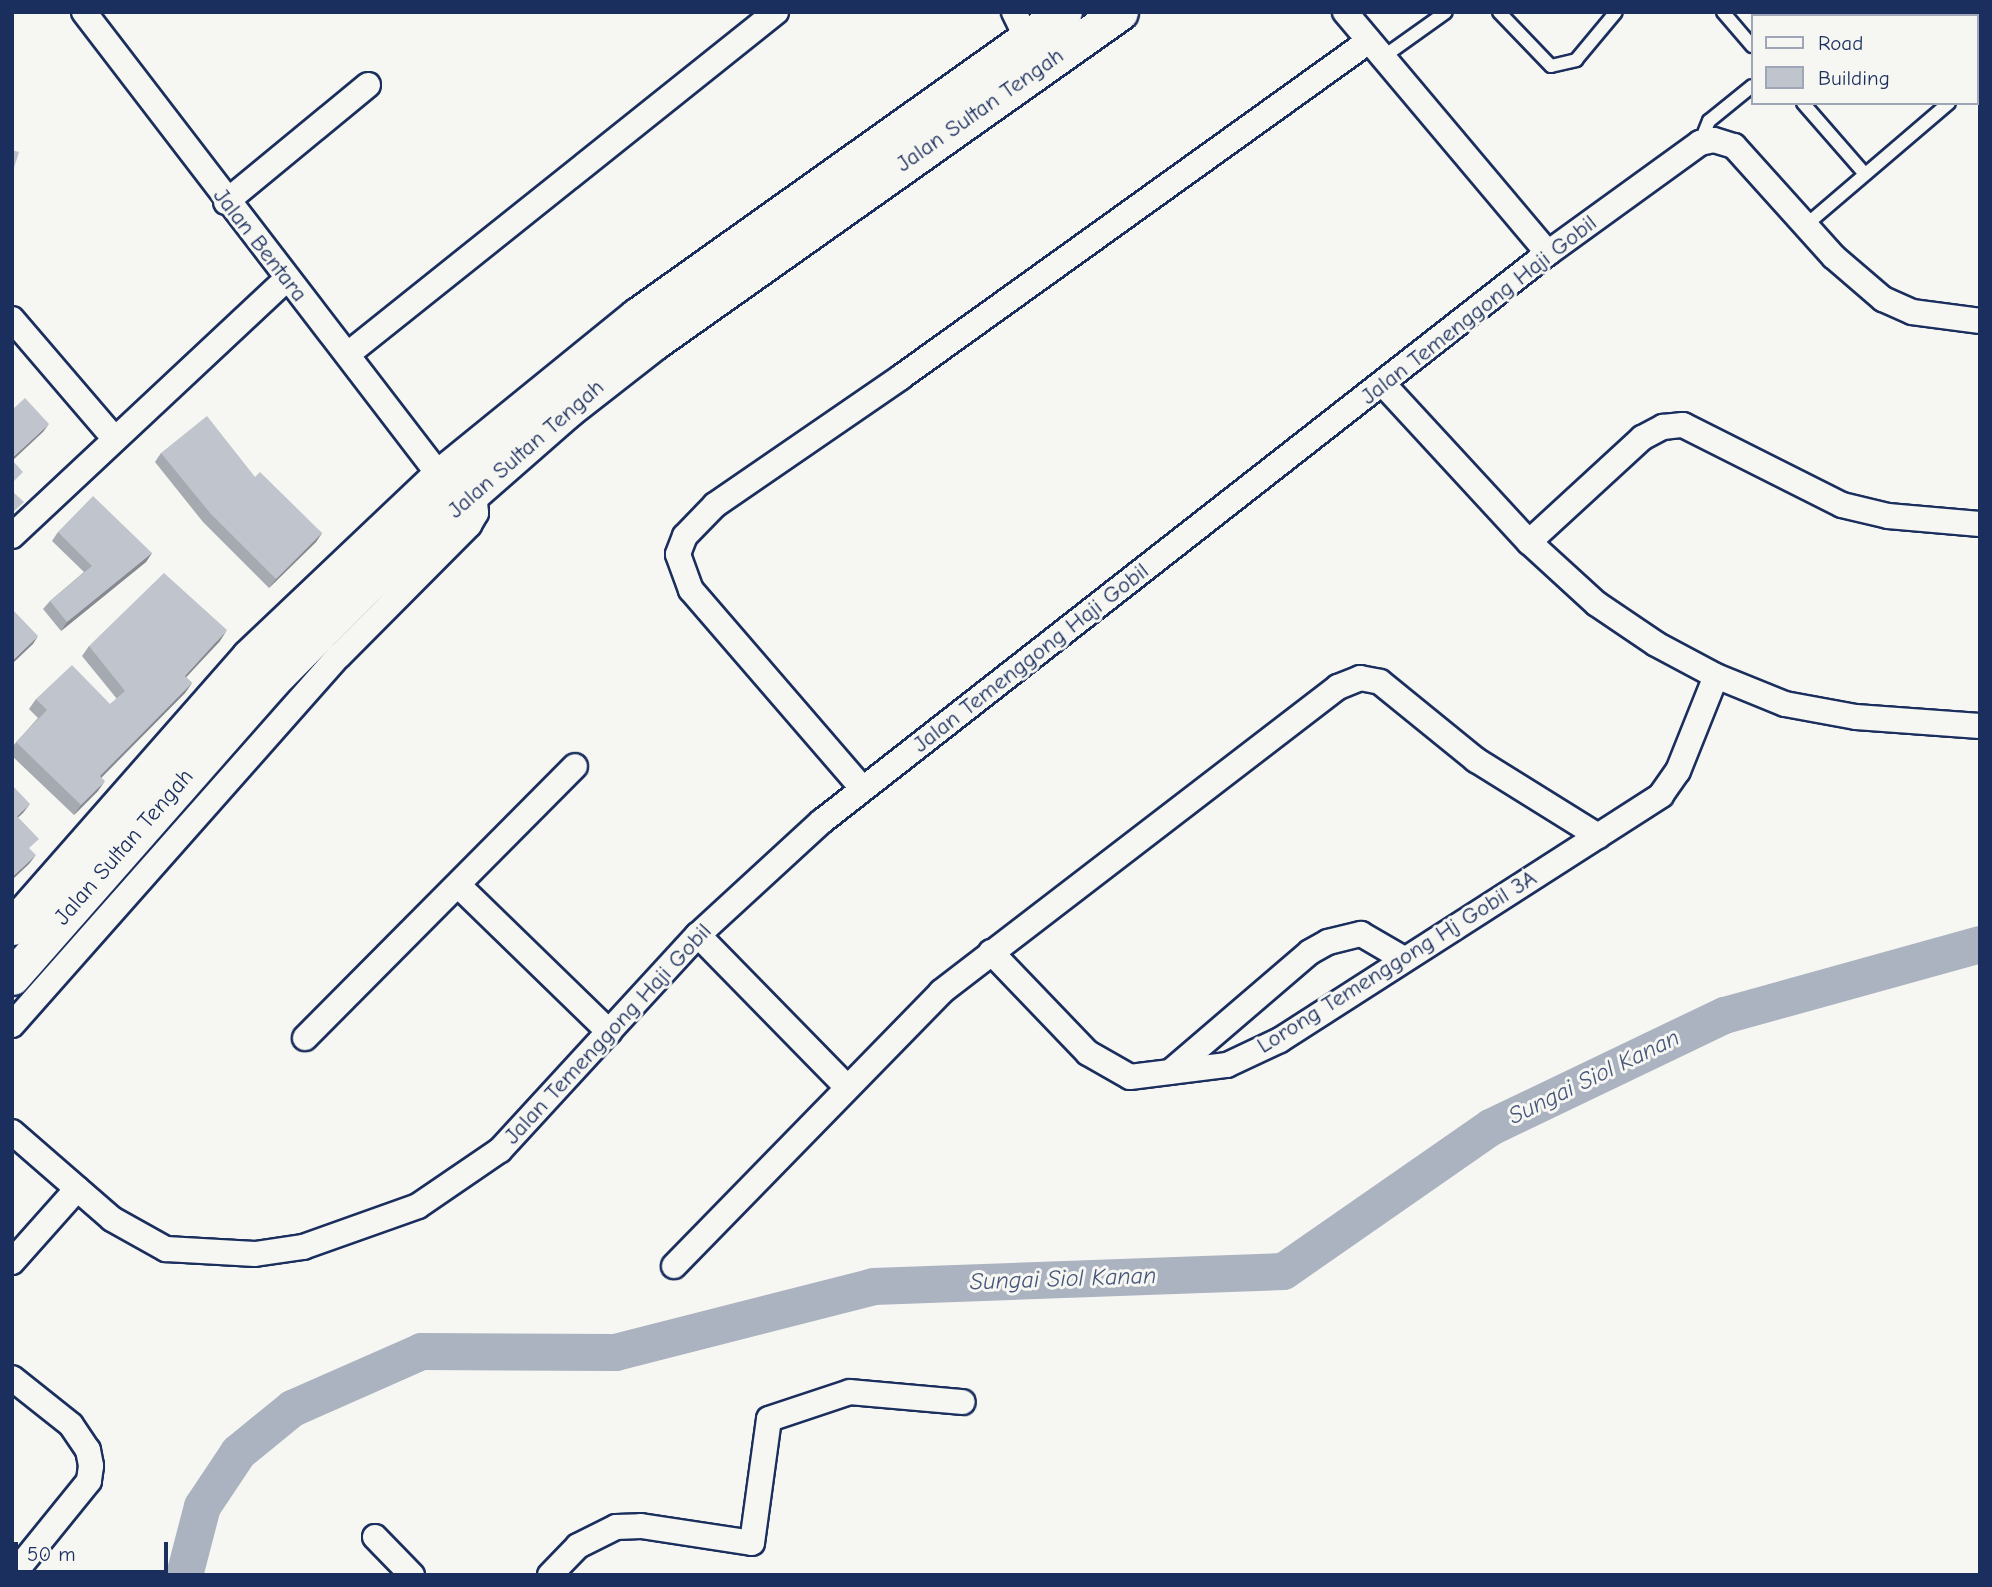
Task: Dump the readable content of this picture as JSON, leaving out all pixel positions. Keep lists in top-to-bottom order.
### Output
{
  "streets": {
    "main road": ["Jalan Sultan Tengah"],
    "street": ["Jalan Bentara", "Jalan Temenggong Haji Gobil", "Lorong Temenggong Hj Gobil 3A"]
  },
  "crossings": [
    ["Jalan Sultan Tengah", "Jalan Bentara"]
  ],
  "water": ["Sungai Siol Kanan"],
  "legend": ["Road", "Building"],
  "scale_bar": "50 m"
}
